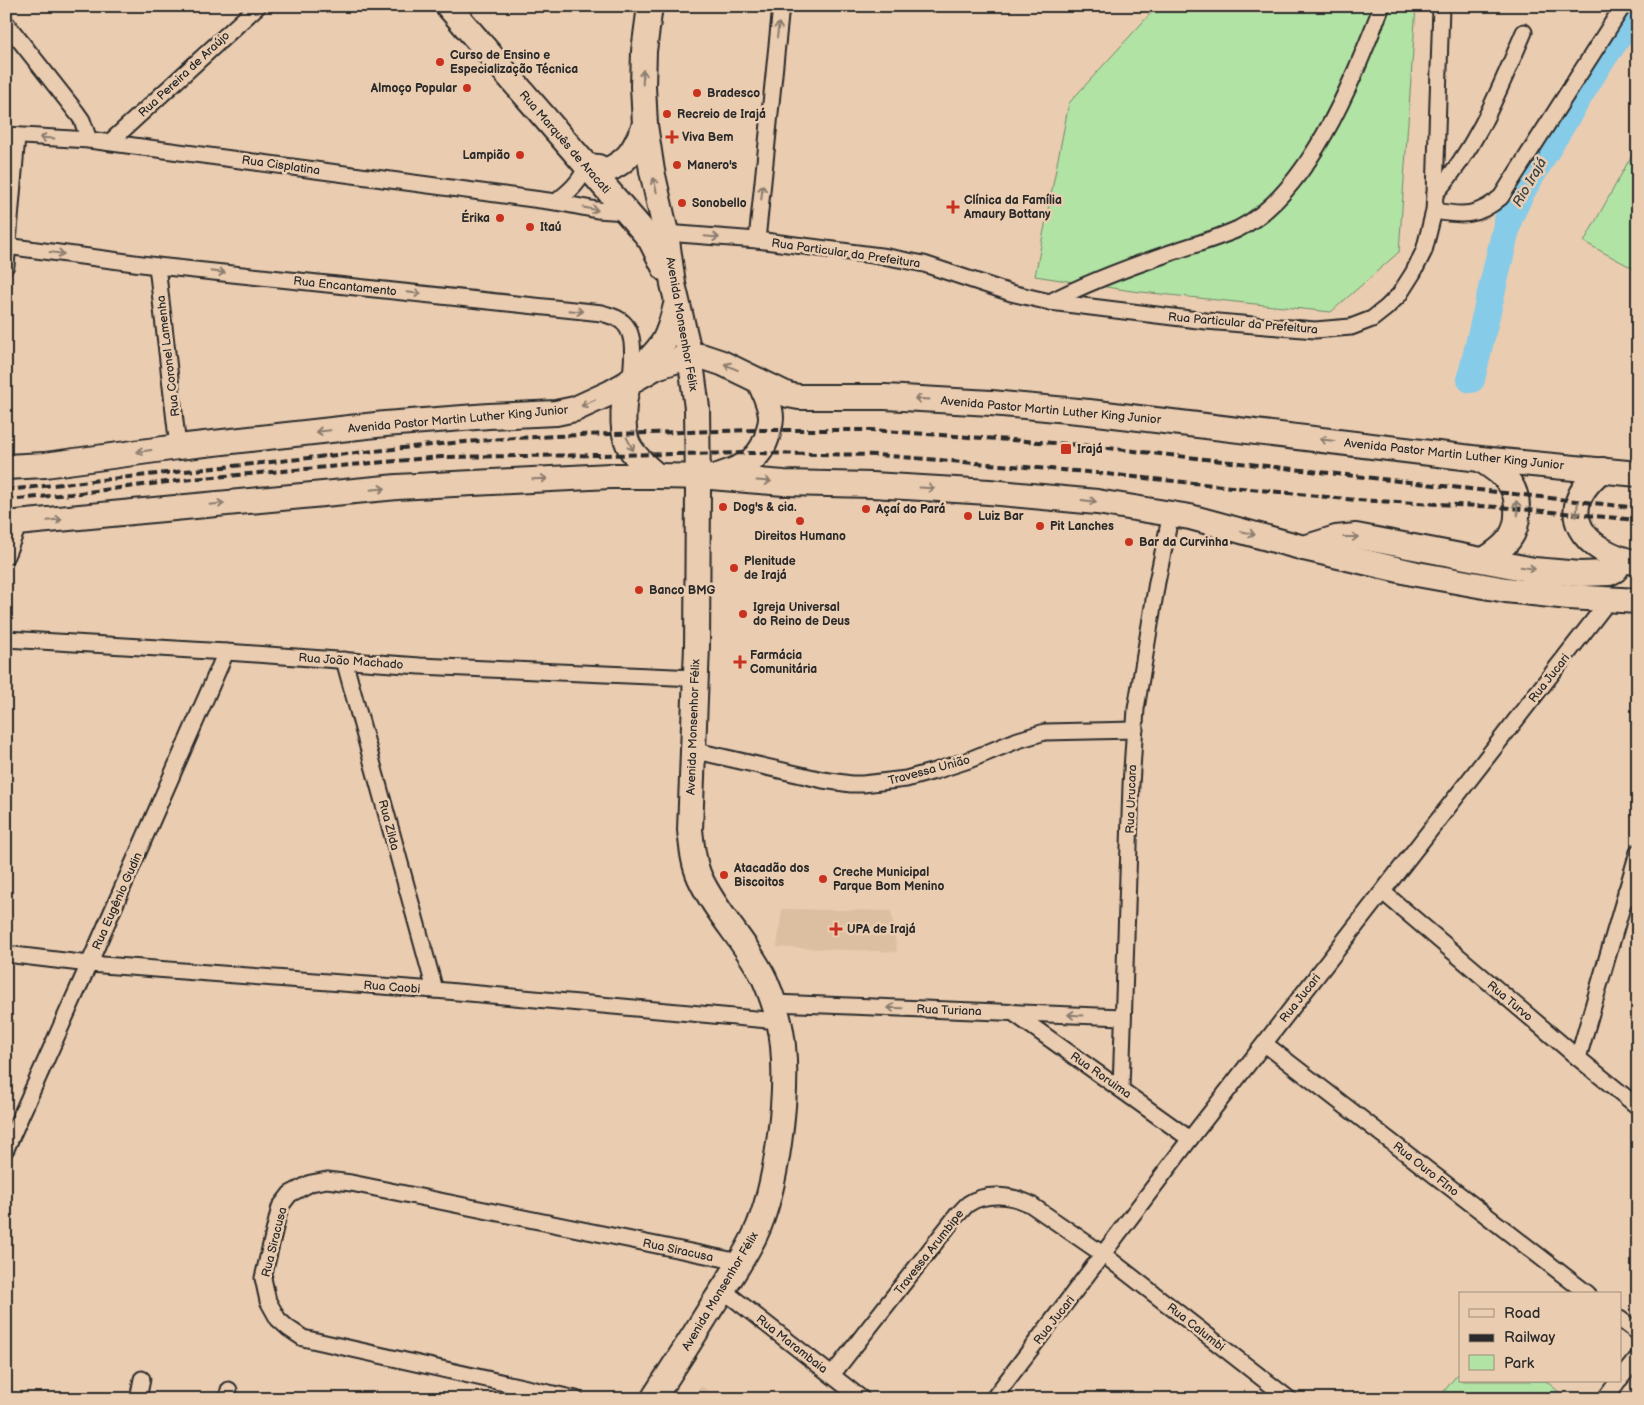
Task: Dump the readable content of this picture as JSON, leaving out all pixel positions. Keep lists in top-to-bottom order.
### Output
{
  "streets": {
    "main road": ["Rua Marquês de Aracati", "Avenida Monsenhor Félix", "Avenida Pastor Martin Luther King Junior"],
    "street": [
      "Rua Pereira de Araújo",
      "Rua Cisplatina",
      "Rua Particular da Prefeitura",
      "Rua Encantamento",
      "Rua Coronel Lamenha",
      "Rua João Machado",
      "Rua Jucari",
      "Travessa União",
      "Rua Urucara",
      "Rua Zilda",
      "Rua Eugênio Gudin",
      "Rua Caobi",
      "Rua Turvo",
      "Rua Turiana",
      "Rua Roruima",
      "Rua Ouro FIno",
      "Rua Siracusa",
      "Travessa Arumbipe",
      "Rua Calumbi",
      "Rua Marambaia"
    ]
  },
  "crossings": [
    ["Rua Pereira de Araújo", "Rua Cisplatina"],
    ["Rua Marquês de Aracati", "Rua Cisplatina"],
    ["Rua Marquês de Aracati", "Avenida Monsenhor Félix"],
    ["Rua Particular da Prefeitura", "Avenida Monsenhor Félix"],
    ["Rua Encantamento", "Rua Coronel Lamenha"],
    ["Rua Encantamento", "Avenida Pastor Martin Luther King Junior"],
    ["Avenida Monsenhor Félix", "Avenida Pastor Martin Luther King Junior"],
    ["Avenida Monsenhor Félix", "Rua João Machado"],
    ["Avenida Monsenhor Félix", "Travessa União"],
    ["Avenida Monsenhor Félix", "Rua Caobi"],
    ["Avenida Monsenhor Félix", "Rua Turiana"],
    ["Avenida Monsenhor Félix", "Rua Siracusa"],
    ["Avenida Monsenhor Félix", "Rua Marambaia"],
    ["Rua Coronel Lamenha", "Avenida Pastor Martin Luther King Junior"],
    ["Rua João Machado", "Rua Zilda"],
    ["Rua João Machado", "Rua Eugênio Gudin"],
    ["Rua Jucari", "Rua Turvo"],
    ["Rua Jucari", "Rua Roruima"],
    ["Rua Jucari", "Rua Ouro FIno"],
    ["Rua Jucari", "Travessa Arumbipe"],
    ["Rua Jucari", "Rua Calumbi"],
    ["Travessa União", "Rua Urucara"],
    ["Rua Urucara", "Rua Turiana"],
    ["Rua Urucara", "Rua Roruima"],
    ["Rua Zilda", "Rua Caobi"],
    ["Rua Eugênio Gudin", "Rua Caobi"],
    ["Rua Caobi", "Rua Turiana"],
    ["Rua Turiana", "Rua Roruima"],
    ["Travessa Arumbipe", "Rua Calumbi"],
    ["Travessa Arumbipe", "Rua Marambaia"]
  ],
  "one_way": ["Rua Encantamento", "Rua Turiana"],
  "water": ["Rio Irajá"],
  "places": {
    "other": [
      "Curso de Ensino e Especialização Técnica",
      "Almoço Popular",
      "Bradesco",
      "Recreio de Irajá",
      "Lampião",
      "Manero's",
      "Sonobello",
      "Érika",
      "Itaú",
      "Dog's & cia.",
      "Açaí do Pará",
      "Luiz Bar",
      "Direitos Humano",
      "Pit Lanches",
      "Bar da Curvinha",
      "Plenitude de Irajá",
      "Banco BMG",
      "Igreja Universal do Reino de Deus",
      "Atacadão dos Biscoitos",
      "Creche Municipal Parque Bom Menino"
    ],
    "health": [
      "Viva Bem",
      "Clínica da Família Amaury Bottany",
      "Farmácia Comunitária",
      "UPA de Irajá"
    ],
    "transit": ["Irajá"]
  },
  "legend": ["Road", "Railway", "Park"]
}
